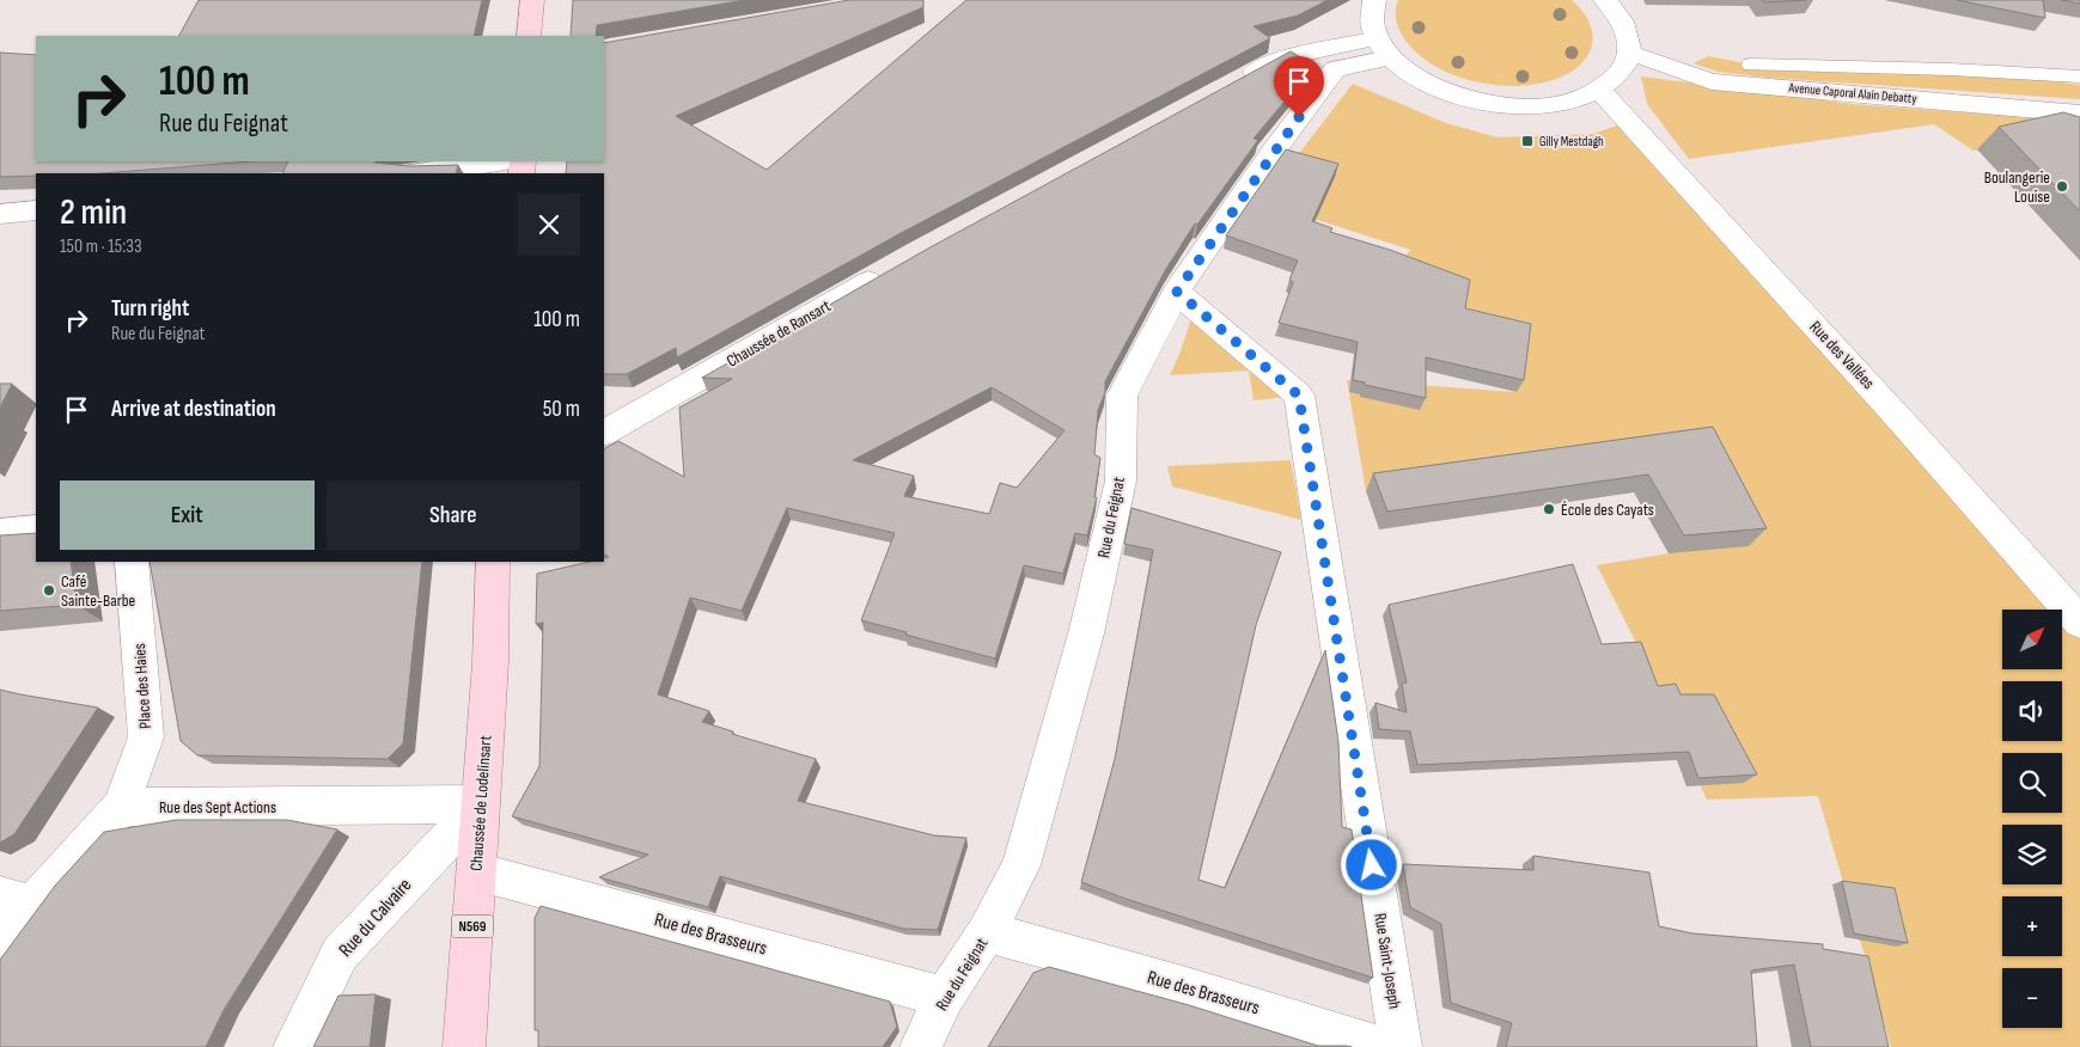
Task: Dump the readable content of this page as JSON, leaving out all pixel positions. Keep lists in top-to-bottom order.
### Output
{
  "streets": {
    "main road": ["Chaussée de Lodelinsart", "N569"],
    "street": [
      "Avenue Caporal Alain Debatty",
      "Chaussée de Ransart",
      "Rue des Vallées",
      "Rue du Feignat",
      "Place des Haies",
      "Rue des Sept Actions",
      "Rue du Calvaire",
      "Rue des Brasseurs",
      "Rue Saint-Joseph"
    ]
  },
  "crossings": [
    ["Rue du Feignat", "Rue des Brasseurs"],
    ["Rue du Feignat", "Rue Saint-Joseph"],
    ["Place des Haies", "Rue des Sept Actions"],
    ["Chaussée de Lodelinsart", "Rue des Sept Actions"],
    ["Chaussée de Lodelinsart", "Rue du Calvaire"],
    ["Chaussée de Lodelinsart", "Rue des Brasseurs"],
    ["Rue des Sept Actions", "Rue du Calvaire"]
  ],
  "places": {
    "transit": ["Gilly Mestdagh"],
    "other": ["Boulangerie Louise", "École des Cayats", "Café Sainte-Barbe"]
  },
  "north": "top right",
  "page": {
    "turn": ["100 m", "Rue du Feignat"],
    "heading": ["2 min", "150 m · 15:33"],
    "list": [
      {
        "name": "Turn right",
        "note": "Rue du Feignat",
        "value": "100 m"
      },
      {
        "name": "Arrive at destination",
        "value": "50 m"
      }
    ],
    "buttons": ["Exit", "Share"],
    "map_buttons": ["+", "−"]
  }
}
